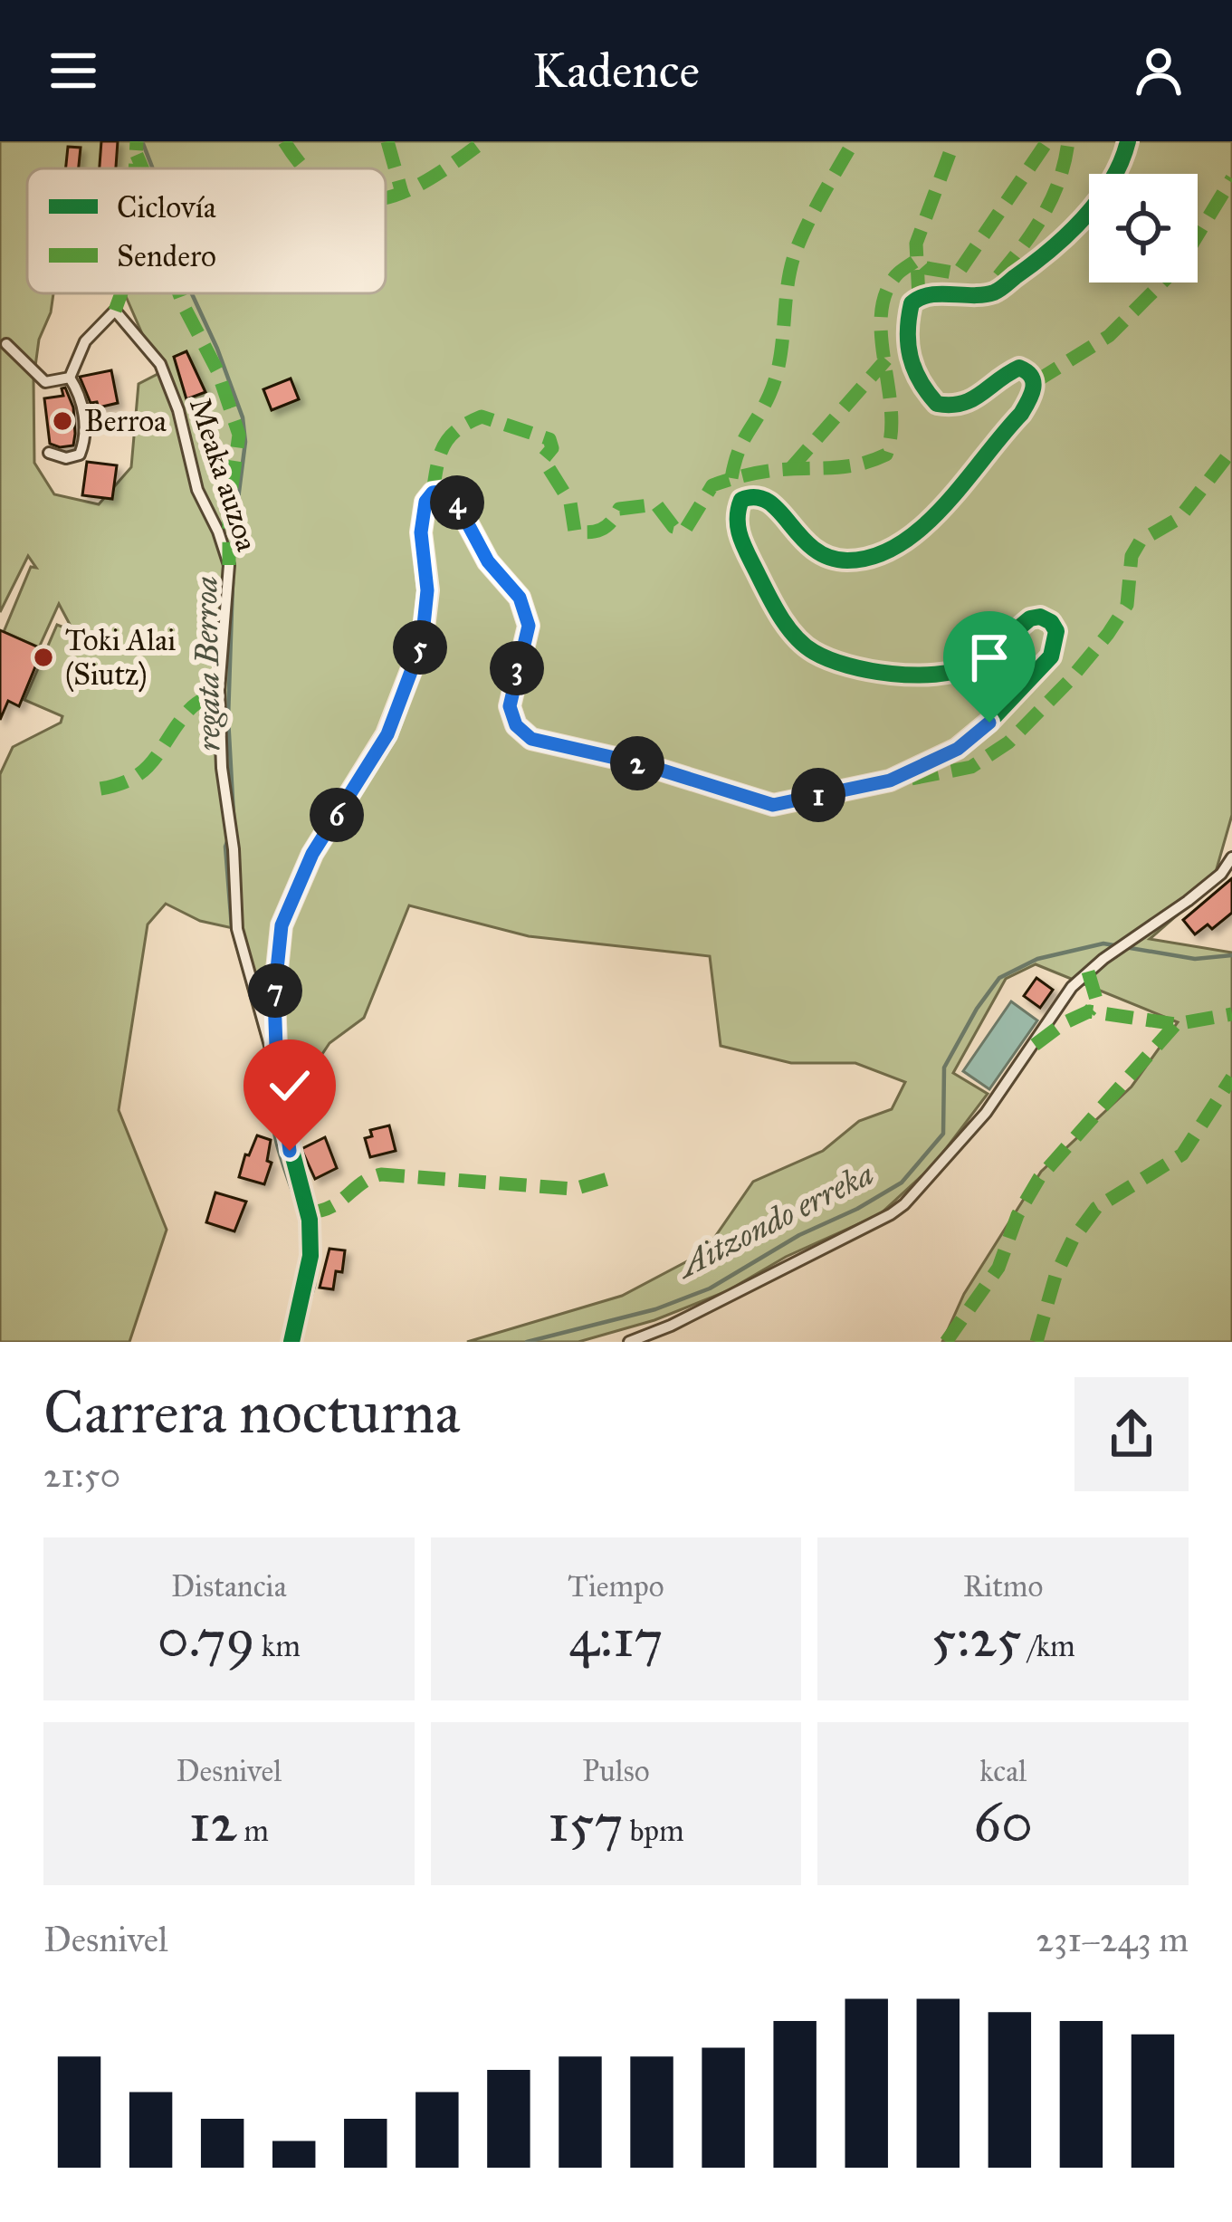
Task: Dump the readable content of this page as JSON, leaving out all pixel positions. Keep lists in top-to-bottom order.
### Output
{
  "streets": {
    "street": ["Meaka auzoa"]
  },
  "water": ["regata Berroa", "Aitzondo erreka"],
  "places": ["Berroa", "Toki Alai (Siutz)"],
  "legend": ["Ciclovía", "Sendero"],
  "page": {
    "header": "Kadence",
    "pins": [
      "4",
      "5",
      "3",
      "2",
      "1",
      "6",
      "7"
    ],
    "heading": ["Carrera nocturna", "21:50"],
    "stats": [
      ["Distancia", "0.79 km"],
      ["Tiempo", "4:17"],
      ["Ritmo", "5:25 /km"],
      ["Desnivel", "12 m"],
      ["Pulso", "157 bpm"],
      ["kcal", "60"]
    ],
    "chart": ["Desnivel", "231–243 m"]
  }
}
